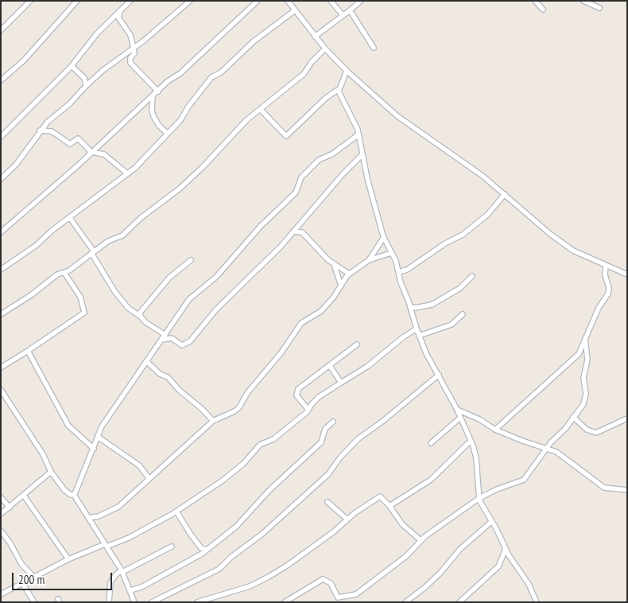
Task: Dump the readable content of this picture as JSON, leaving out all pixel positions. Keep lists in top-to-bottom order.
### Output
{
  "scale_bar": "200 m"
}
